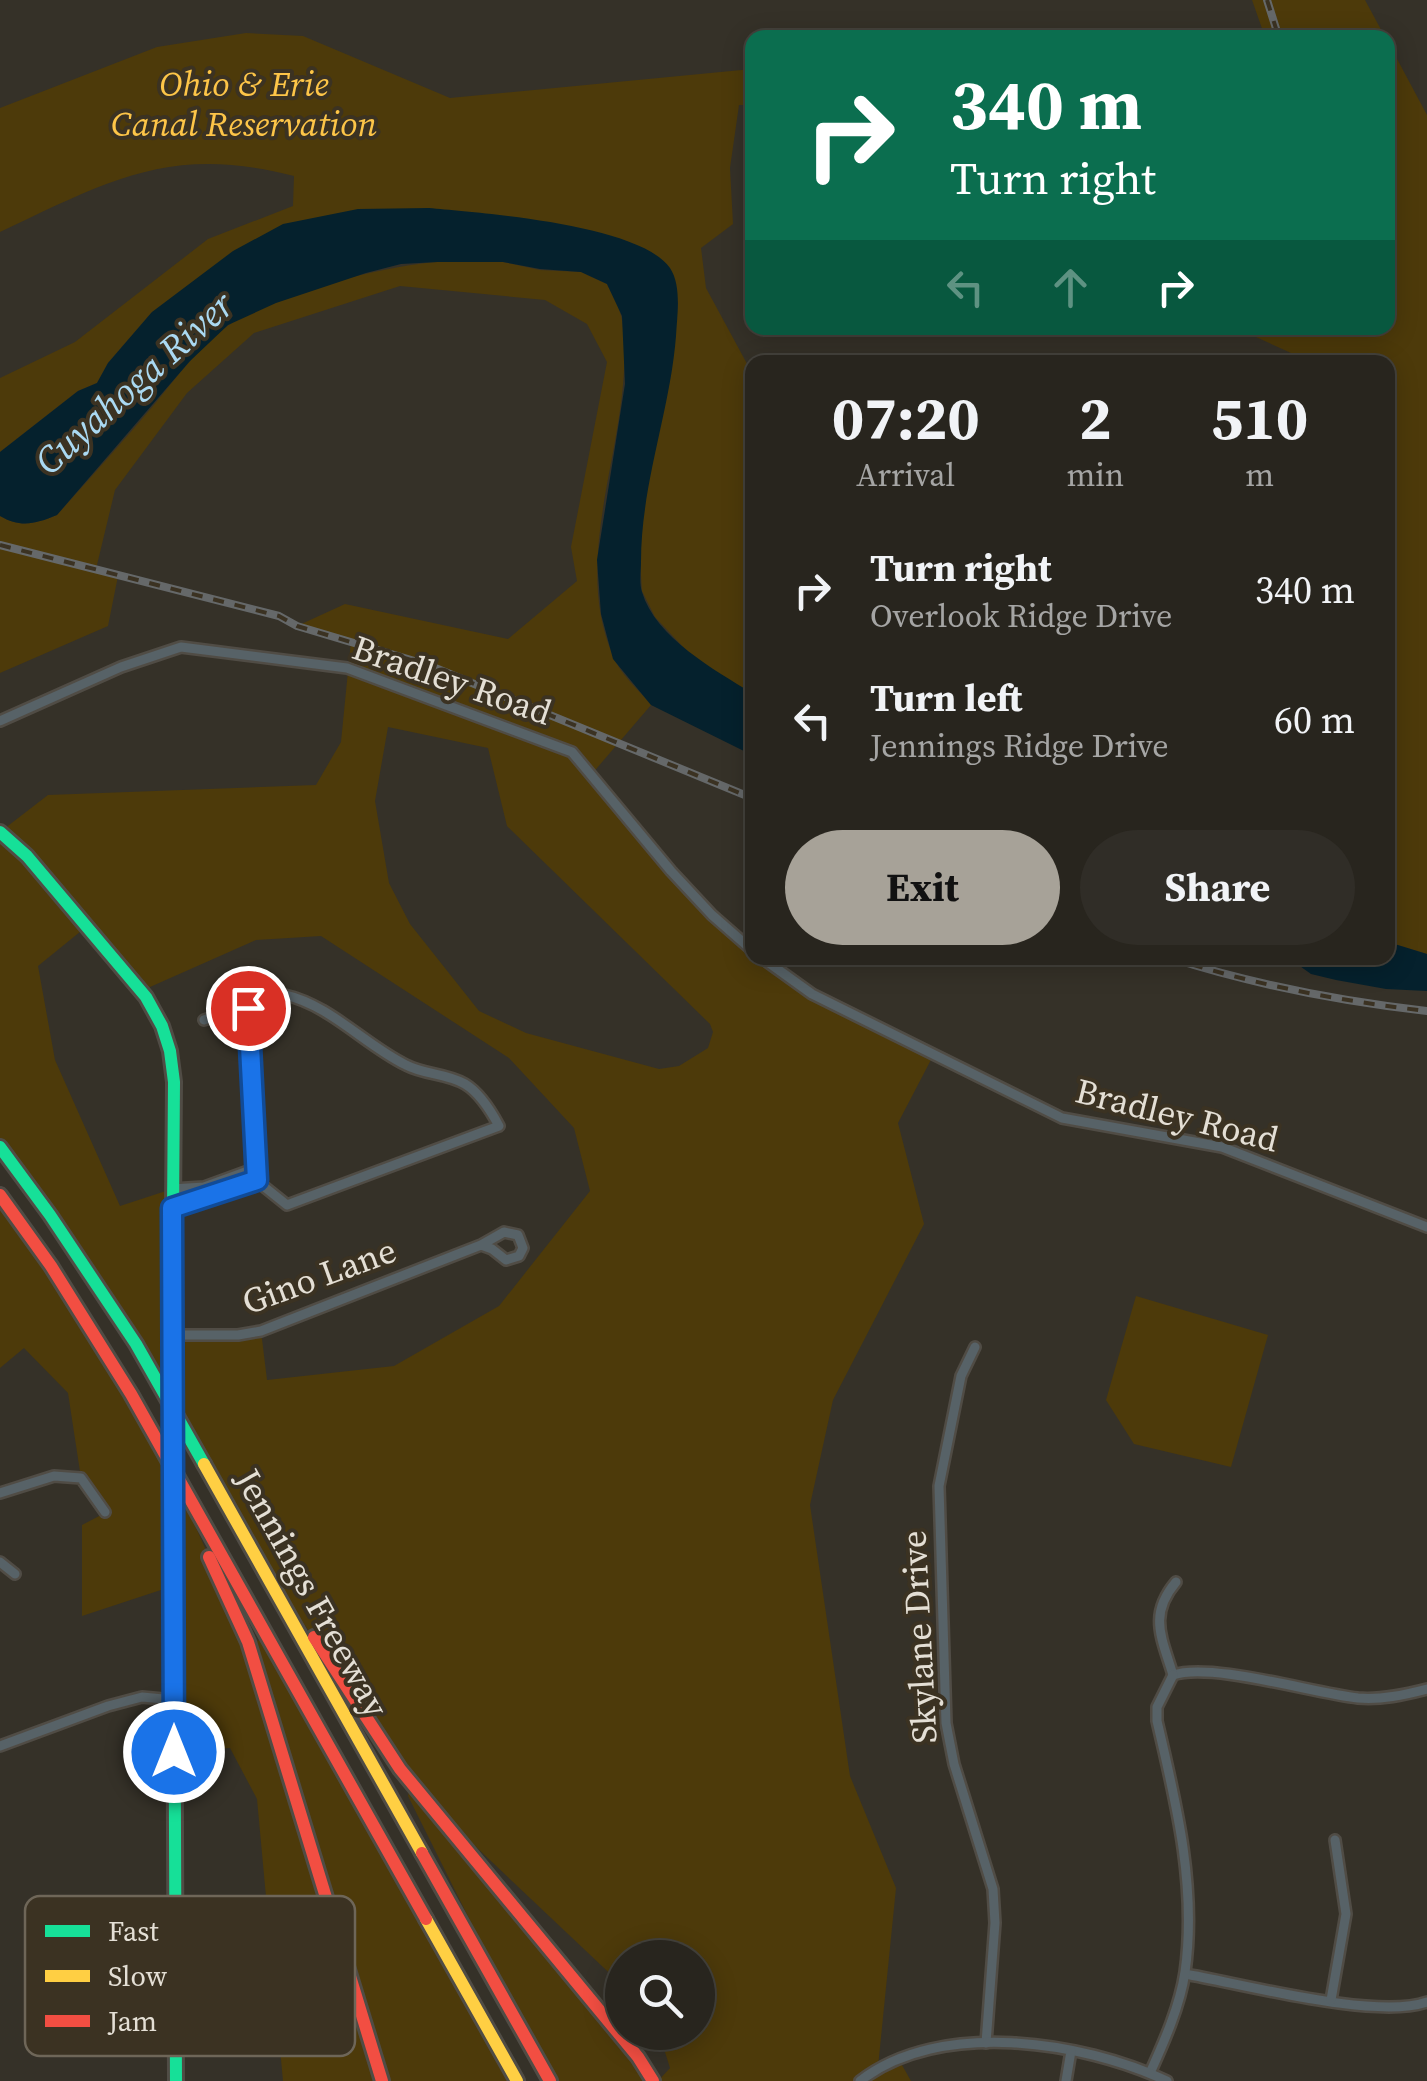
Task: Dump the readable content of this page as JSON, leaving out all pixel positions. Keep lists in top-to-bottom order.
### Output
{
  "streets": {
    "main road": ["Jennings Freeway"],
    "street": ["Bradley Road", "Gino Lane", "Skylane Drive"]
  },
  "water": ["Cuyahoga River"],
  "parks": ["Ohio & Erie Canal Reservation"],
  "legend": ["Fast", "Slow", "Jam"],
  "page": {
    "turn": ["340 m", "Turn right"],
    "eta": [
      "07:20",
      "Arrival",
      "2",
      "min",
      "510",
      "m"
    ],
    "list": [
      {
        "name": "Turn right",
        "note": "Overlook Ridge Drive",
        "value": "340 m"
      },
      {
        "name": "Turn left",
        "note": "Jennings Ridge Drive",
        "value": "60 m"
      }
    ],
    "buttons": ["Exit", "Share"]
  }
}
